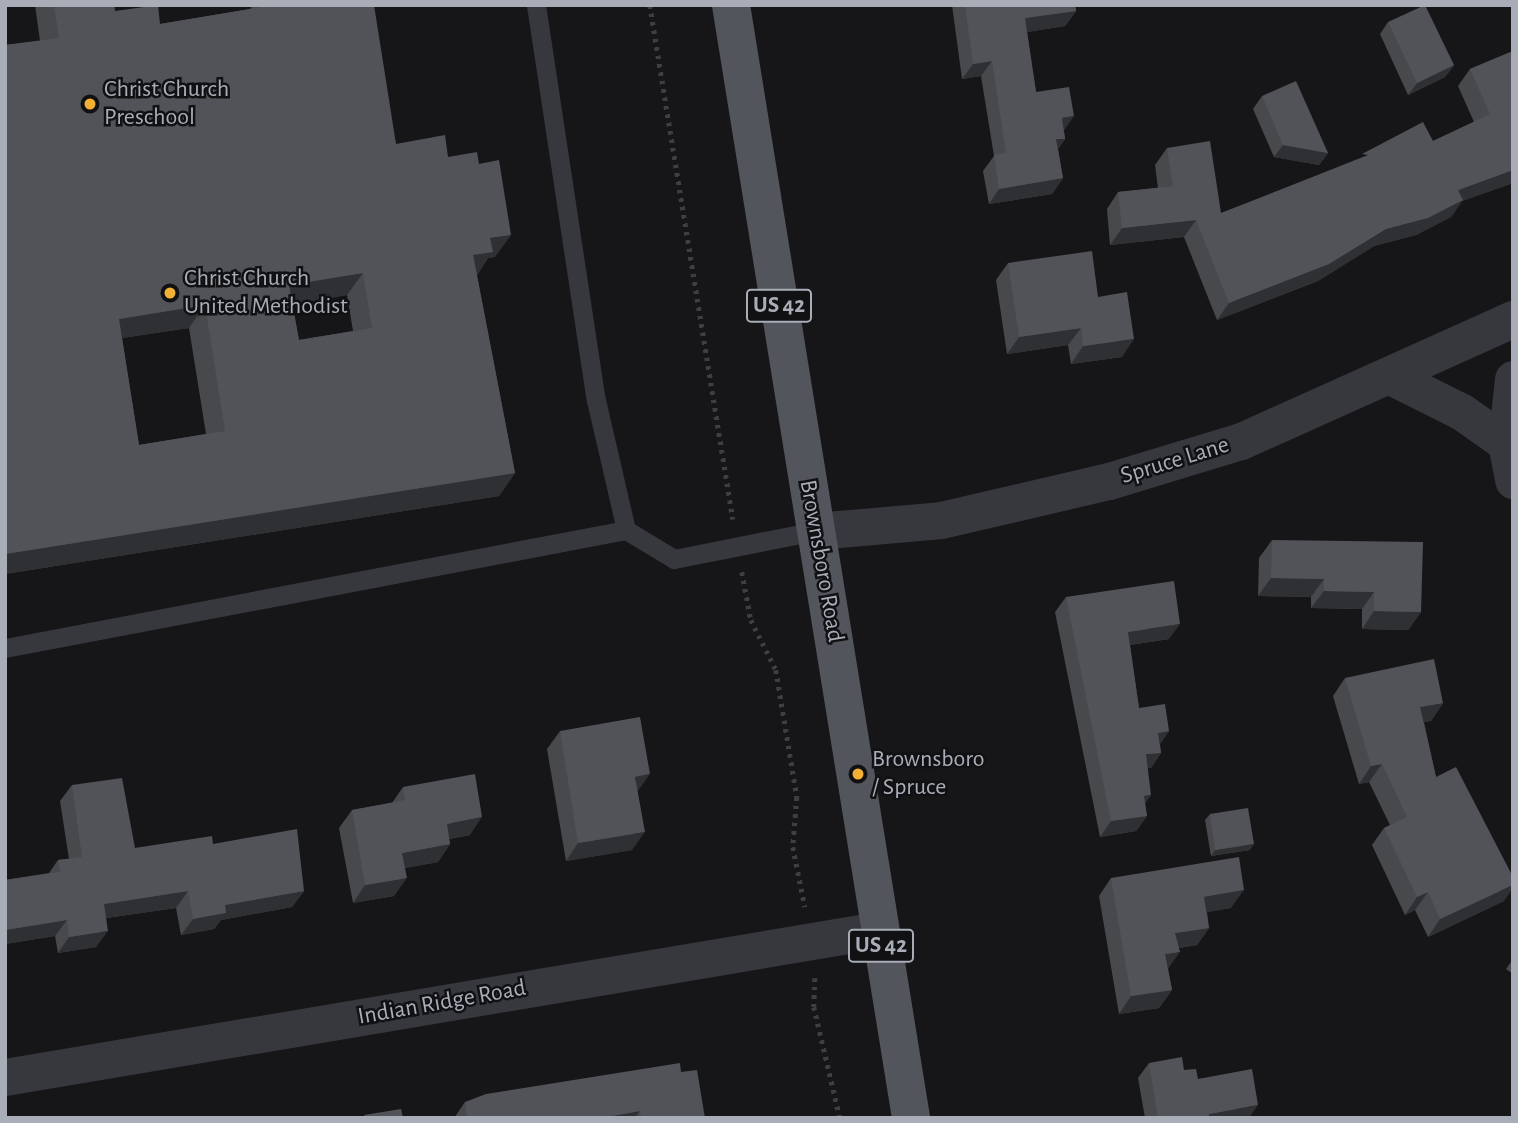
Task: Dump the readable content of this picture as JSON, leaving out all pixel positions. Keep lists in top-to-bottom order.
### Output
{
  "streets": {
    "main road": ["US 42", "Brownsboro Road"],
    "street": ["Spruce Lane", "Indian Ridge Road"]
  },
  "crossings": [
    ["Spruce Lane", "Brownsboro Road"],
    ["Brownsboro Road", "Indian Ridge Road"]
  ],
  "places": ["Christ Church Preschool", "Christ Church United Methodist", "Brownsboro / Spruce"]
}
